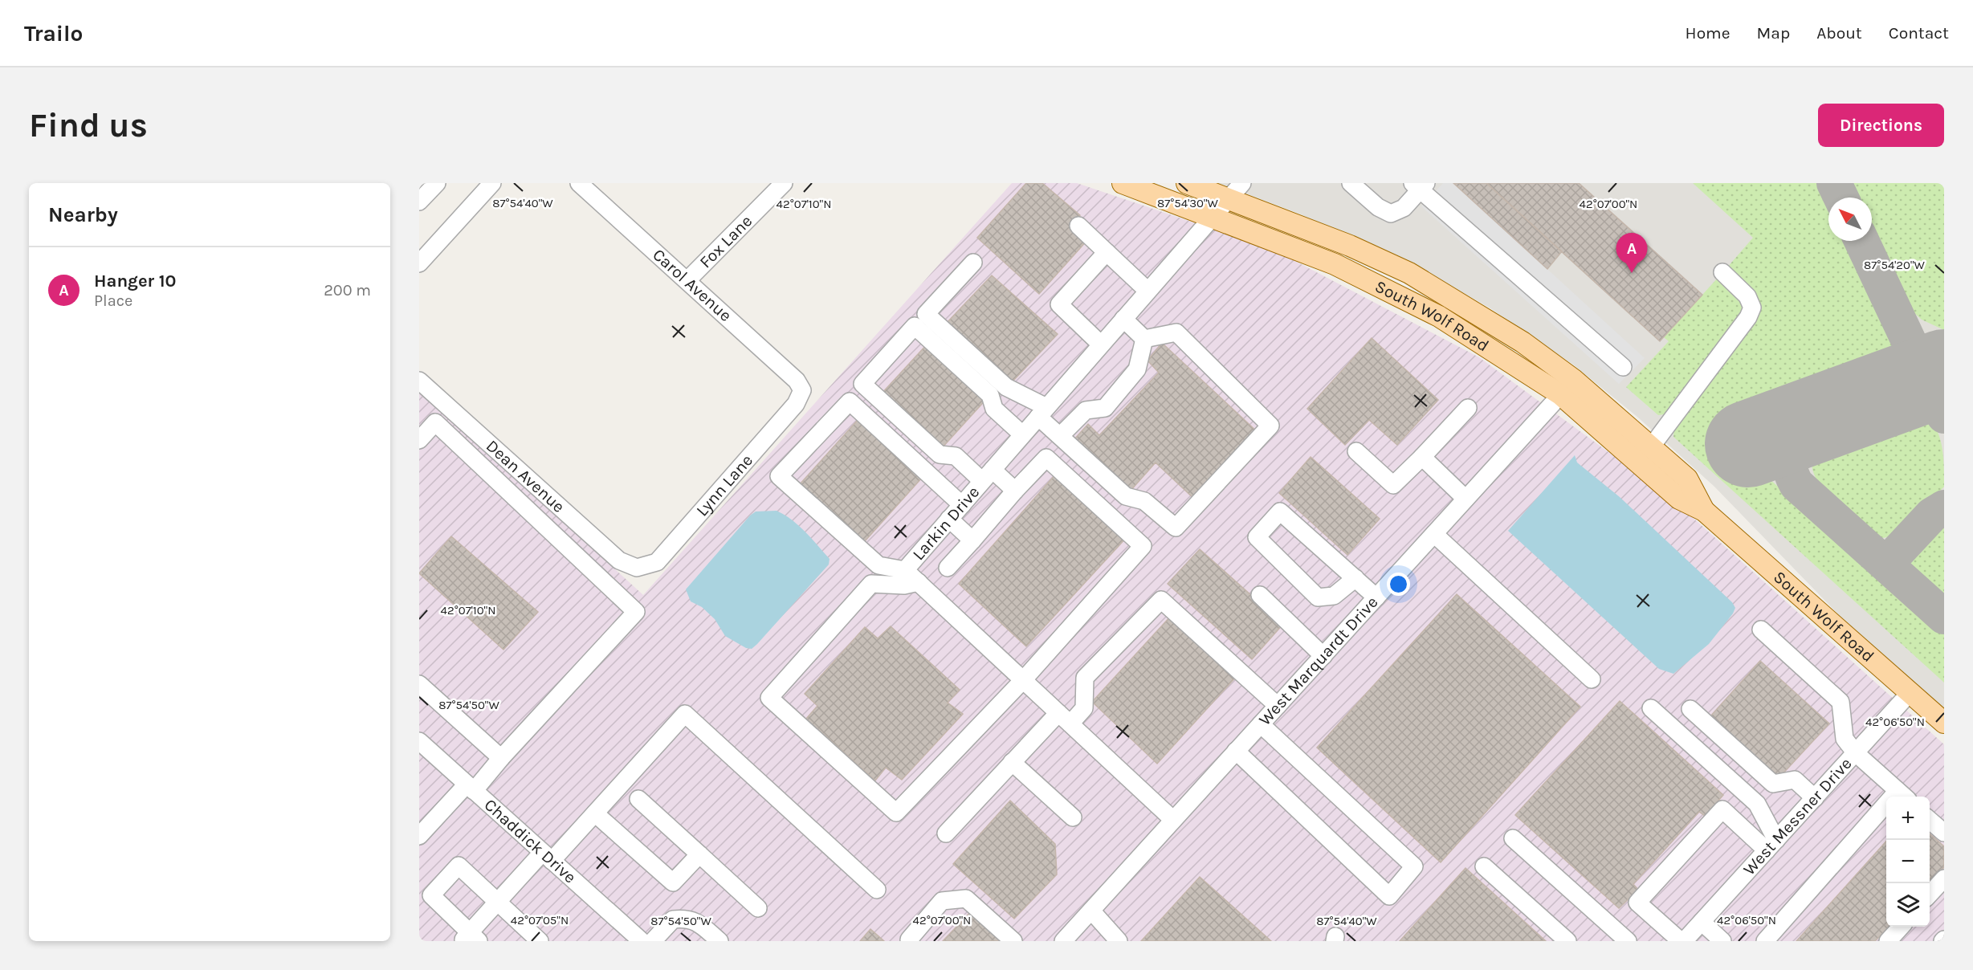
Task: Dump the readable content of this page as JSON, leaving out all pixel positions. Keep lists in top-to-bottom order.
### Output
{
  "streets": {
    "main road": ["South Wolf Road"],
    "street": [
      "Fox Lane",
      "Carol Avenue",
      "Dean Avenue",
      "Lynn Lane",
      "Larkin Drive",
      "West Marquardt Drive",
      "West Messner Drive",
      "Chaddick Drive"
    ]
  },
  "crossings": [
    ["Fox Lane", "Carol Avenue"],
    ["Carol Avenue", "Lynn Lane"],
    ["South Wolf Road", "Larkin Drive"],
    ["South Wolf Road", "West Marquardt Drive"],
    ["South Wolf Road", "West Messner Drive"],
    ["Dean Avenue", "Lynn Lane"],
    ["Larkin Drive", "West Marquardt Drive"]
  ],
  "north": "top left",
  "page": {
    "header": "Trailo",
    "nav": [
      "Home",
      "Map",
      "About",
      "Contact"
    ],
    "buttons": "Directions",
    "title": "Find us",
    "heading": "Nearby",
    "pins": "A",
    "list": [
      {
        "mark": "A",
        "name": "Hanger 10",
        "note": "Place",
        "value": "200 m"
      }
    ],
    "map_buttons": ["+", "−"]
  },
  "coordinates": [
    "87°54'40\"W",
    "87°54'30\"W",
    "42°07'10\"N",
    "42°07'00\"N",
    "87°54'20\"W",
    "87°54'50\"W",
    "42°06'50\"N",
    "42°07'05\"N"
  ]
}
